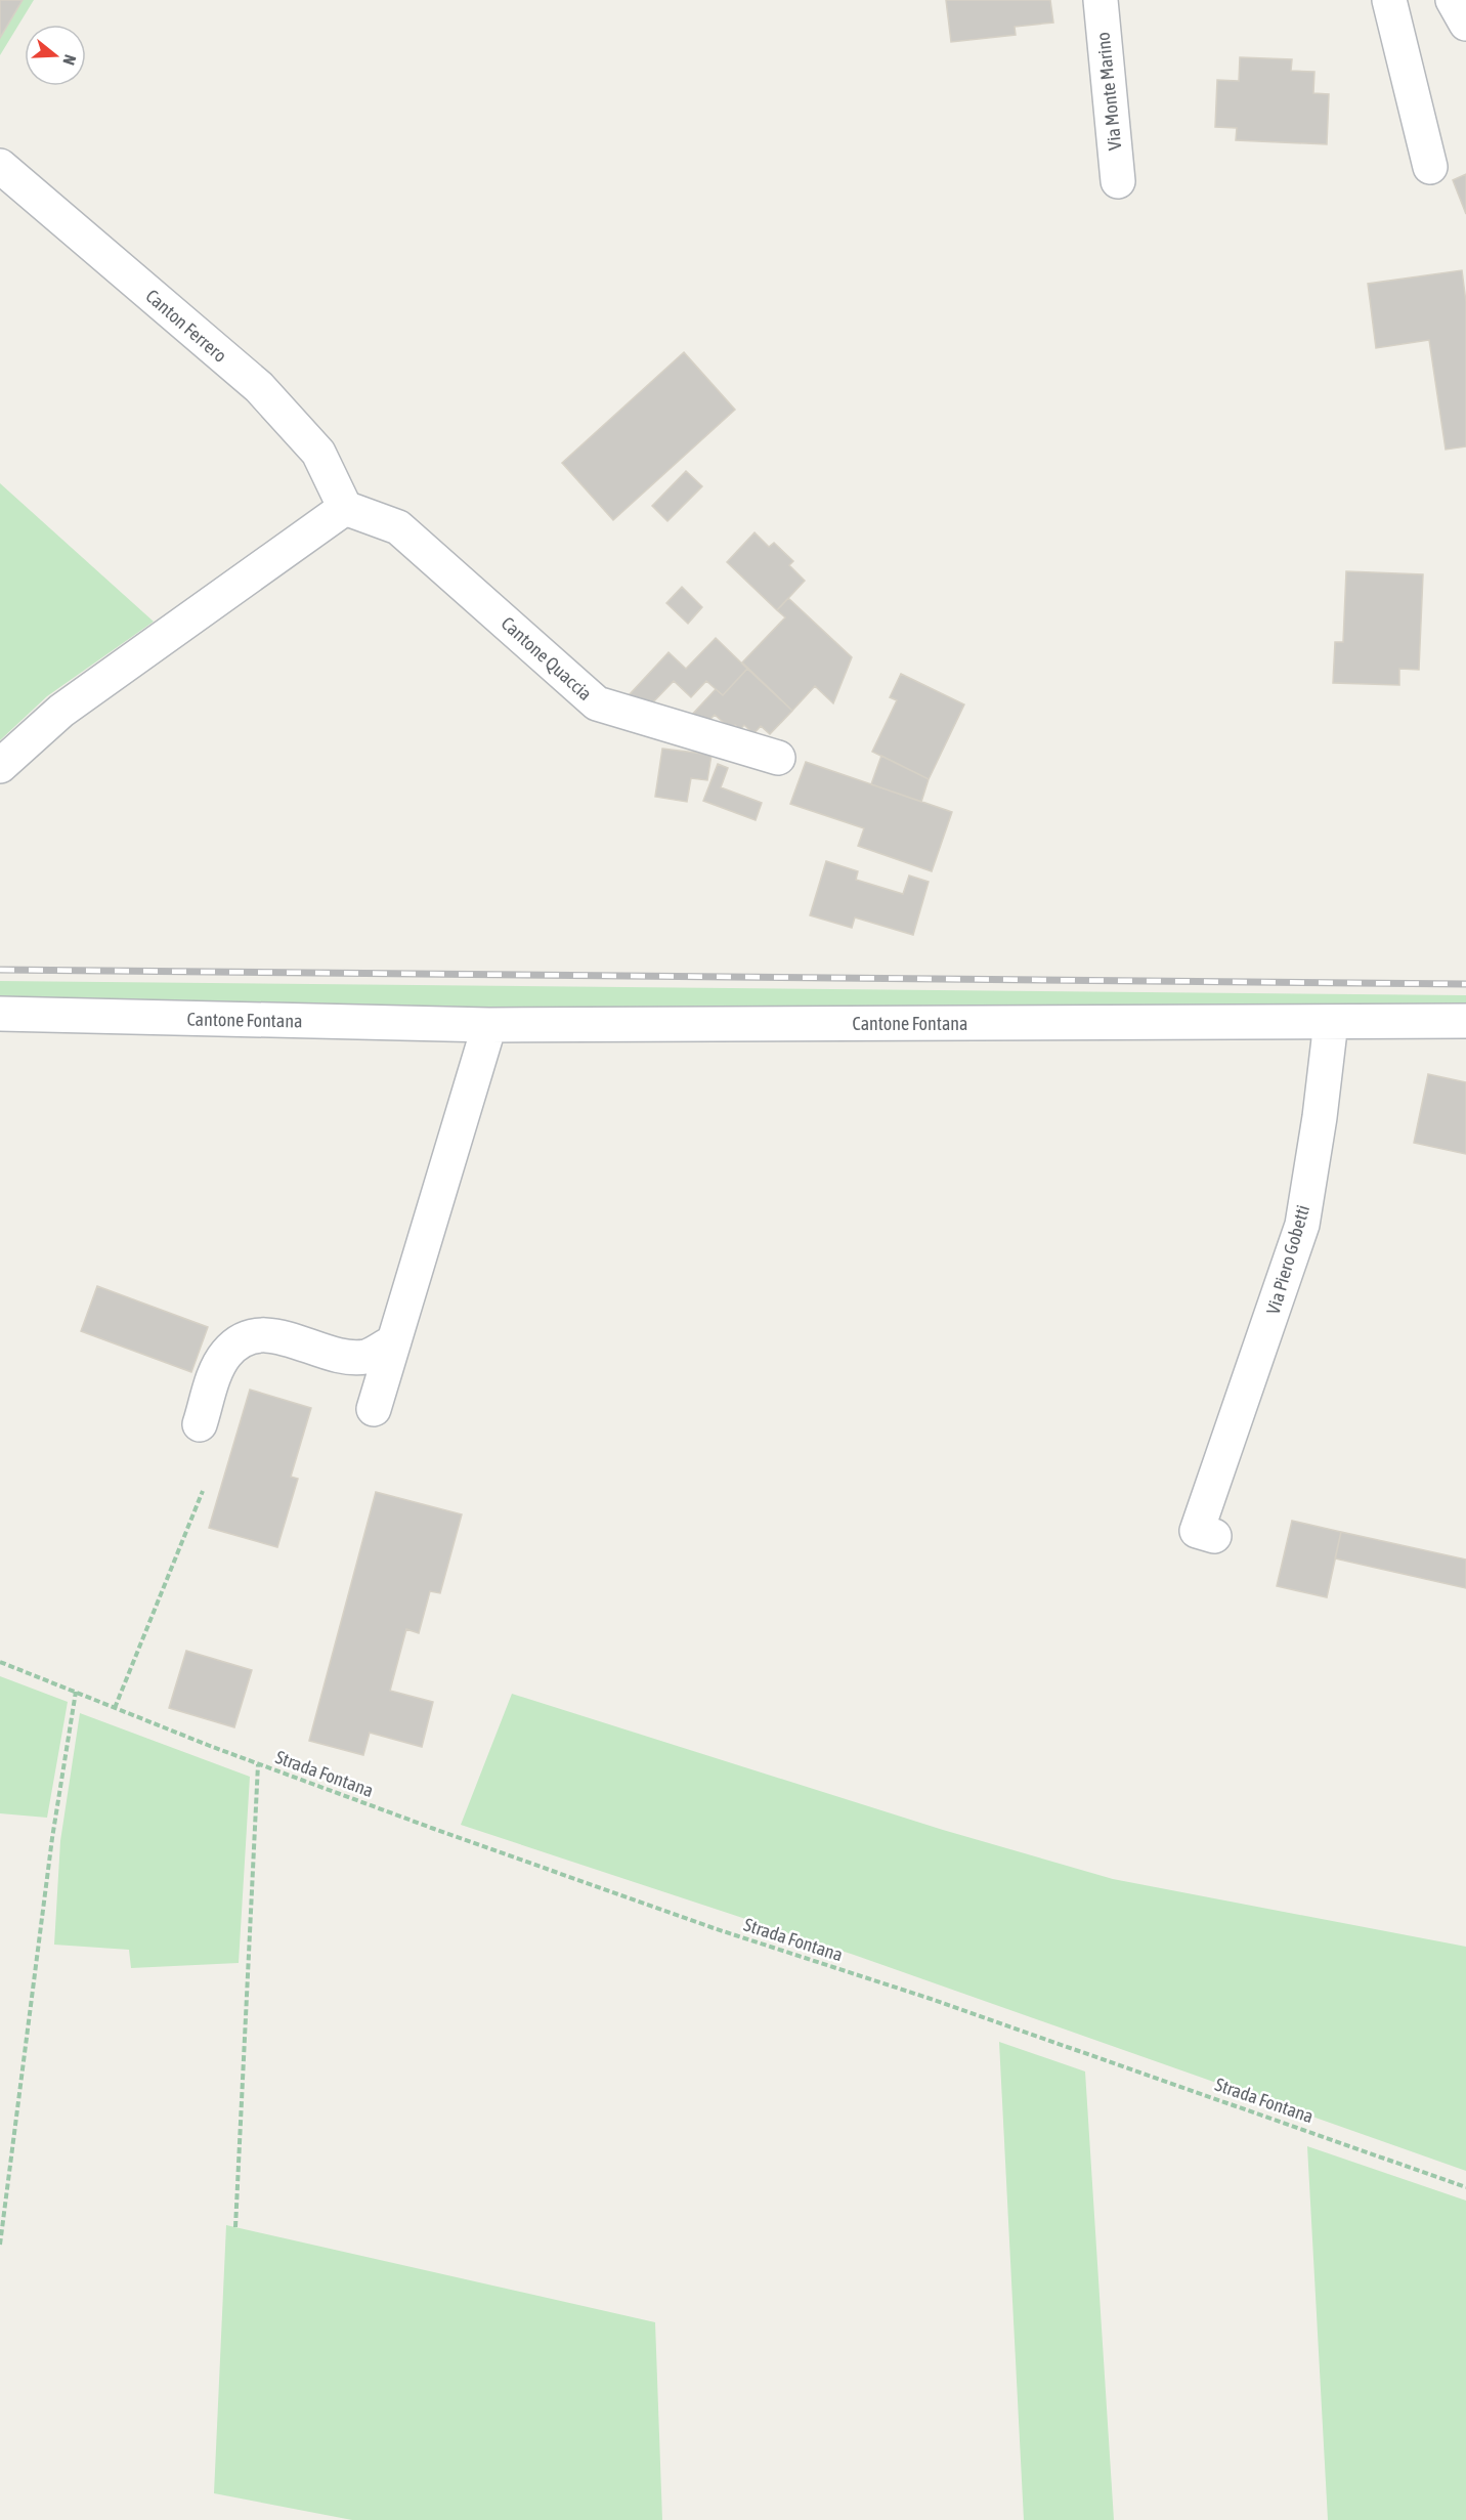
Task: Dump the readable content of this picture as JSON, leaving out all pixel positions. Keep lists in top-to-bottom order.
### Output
{
  "streets": {
    "street": [
      "Via Monte Marino",
      "Canton Ferrero",
      "Cantone Quaccia",
      "Cantone Fontana",
      "Via Piero Gobetti"
    ],
    "path": ["Strada Fontana"]
  },
  "crossings": [
    ["Canton Ferrero", "Cantone Quaccia"],
    ["Cantone Fontana", "Via Piero Gobetti"]
  ],
  "north": "right"
}
